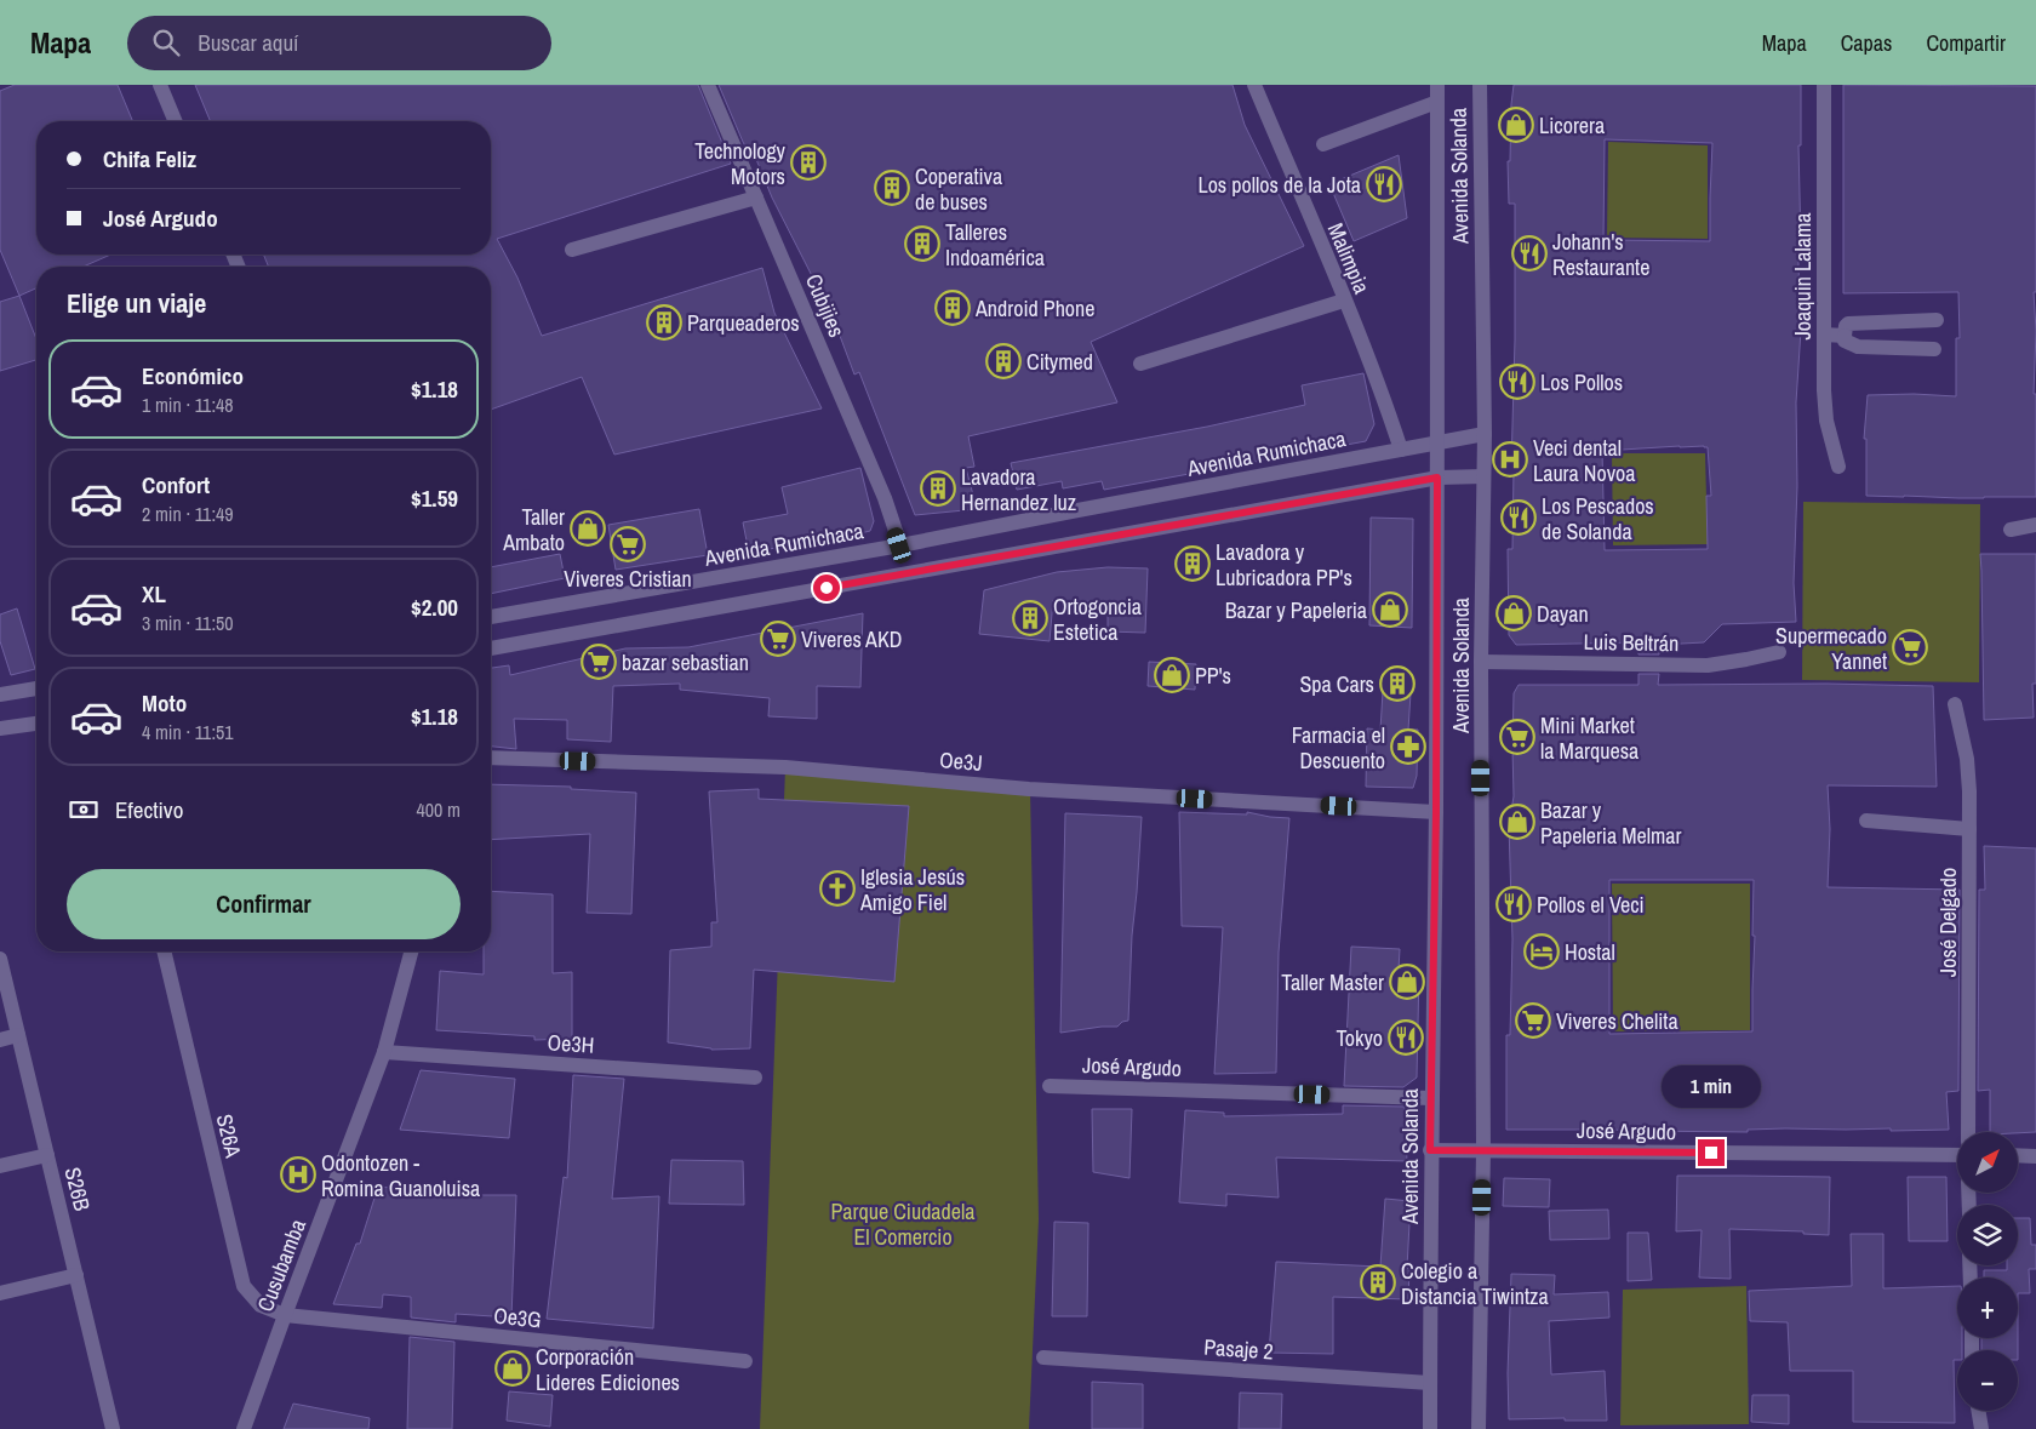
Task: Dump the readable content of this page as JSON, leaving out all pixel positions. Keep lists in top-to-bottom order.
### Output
{
  "streets": {
    "street": [
      "Avenida Solanda",
      "Malimpia",
      "Joaquin Lalama",
      "Cubijies",
      "Avenida Rumichaca",
      "Luis Beltrán",
      "Oe3J",
      "José Delgado",
      "Oe3H",
      "José Argudo",
      "S26A",
      "S26B",
      "Cusubamba",
      "Oe3G",
      "Pasaje 2"
    ]
  },
  "crossings": [
    ["Avenida Solanda", "Avenida Rumichaca"],
    ["Avenida Solanda", "Luis Beltrán"],
    ["Avenida Solanda", "Oe3J"],
    ["Avenida Solanda", "José Argudo"],
    ["Avenida Solanda", "Pasaje 2"],
    ["Malimpia", "Avenida Rumichaca"],
    ["Cubijies", "Avenida Rumichaca"],
    ["Oe3H", "Cusubamba"],
    ["S26A", "Cusubamba"],
    ["S26A", "Oe3G"],
    ["Cusubamba", "Oe3G"]
  ],
  "parks": ["Parque Ciudadela El Comercio"],
  "places": {
    "shop": [
      "Licorera",
      "Taller Ambato",
      "Bazar y Papeleria",
      "Dayan",
      "PP's",
      "Bazar y Papeleria Melmar",
      "Taller Master",
      "Corporación Lideres Ediciones"
    ],
    "building": [
      "Technology Motors",
      "Coperativa de buses",
      "Talleres Indoamérica",
      "Android Phone",
      "Parqueaderos",
      "Citymed",
      "Lavadora Hernandez luz",
      "Lavadora y Lubricadora PP's",
      "Ortogoncia Estetica",
      "Spa Cars",
      "Colegio a Distancia Tiwintza"
    ],
    "restaurant": [
      "Los pollos de la Jota",
      "Johann's Restaurante",
      "Los Pollos",
      "Los Pescados de Solanda",
      "Pollos el Veci",
      "Tokyo"
    ],
    "hospital": ["Veci dental Laura Novoa", "Odontozen - Romina Guanoluisa"],
    "supermarket": [
      "Viveres Cristian",
      "Viveres AKD",
      "Supermecado Yannet",
      "bazar sebastian",
      "Mini Market la Marquesa",
      "Viveres Chelita"
    ],
    "pharmacy": ["Farmacia el Descuento"],
    "church": ["Iglesia Jesús Amigo Fiel"],
    "hotel": ["Hostal"]
  },
  "north": "top right",
  "page": {
    "header": "Mapa",
    "search": "Buscar aquí",
    "nav": ["Mapa", "Capas", "Compartir"],
    "banner": ["Chifa Feliz", "José Argudo"],
    "heading": "Elige un viaje",
    "list": [
      {
        "name": "Económico",
        "note": "1 min · 11:48",
        "value": "$1.18"
      },
      {
        "name": "Confort",
        "note": "2 min · 11:49",
        "value": "$1.59"
      },
      {
        "name": "XL",
        "note": "3 min · 11:50",
        "value": "$2.00"
      },
      {
        "name": "Moto",
        "note": "4 min · 11:51",
        "value": "$1.18"
      }
    ],
    "pay": ["Efectivo", "400 m"],
    "buttons": "Confirmar",
    "bubble": "1 min",
    "map_buttons": ["+", "−"]
  }
}
